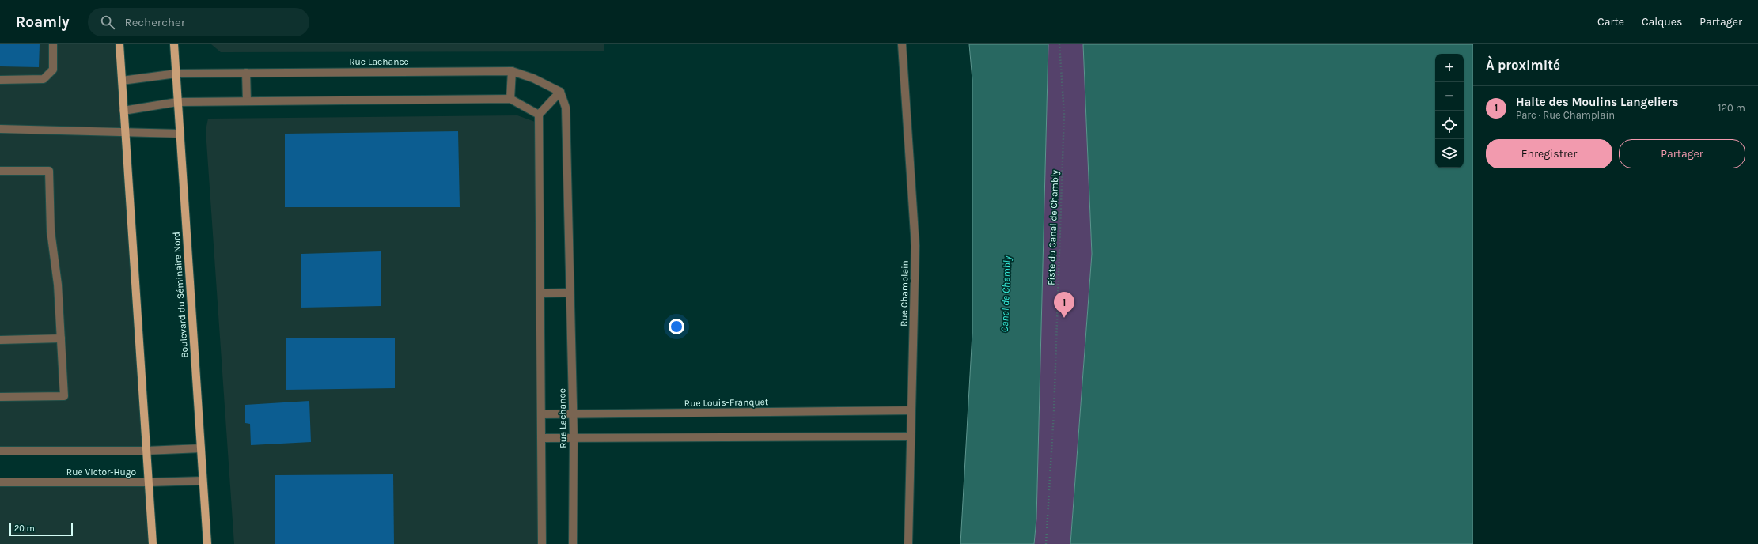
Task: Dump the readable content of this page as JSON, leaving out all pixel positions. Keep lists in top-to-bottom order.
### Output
{
  "streets": {
    "main road": ["Boulevard du Séminaire Nord"],
    "street": [
      "Rue Lachance",
      "Rue Champlain",
      "Rue Louis-Franquet",
      "Rue Victor-Hugo"
    ],
    "path": ["Piste du Canal de Chambly"]
  },
  "crossings": [
    ["Rue Lachance", "Boulevard du Séminaire Nord"],
    ["Rue Lachance", "Rue Louis-Franquet"],
    ["Rue Champlain", "Rue Louis-Franquet"],
    ["Boulevard du Séminaire Nord", "Rue Victor-Hugo"]
  ],
  "water": ["Canal de Chambly"],
  "scale_bar": "20 m",
  "page": {
    "header": "Roamly",
    "search": "Rechercher",
    "nav": ["Carte", "Calques", "Partager"],
    "heading": "À proximité",
    "map_buttons": ["+", "−"],
    "list": [
      {
        "mark": "1",
        "name": "Halte des Moulins Langeliers",
        "note": "Parc · Rue Champlain",
        "value": "120 m"
      }
    ],
    "buttons": ["Enregistrer", "Partager"],
    "pins": "1",
    "scale": "20 m"
  }
}
